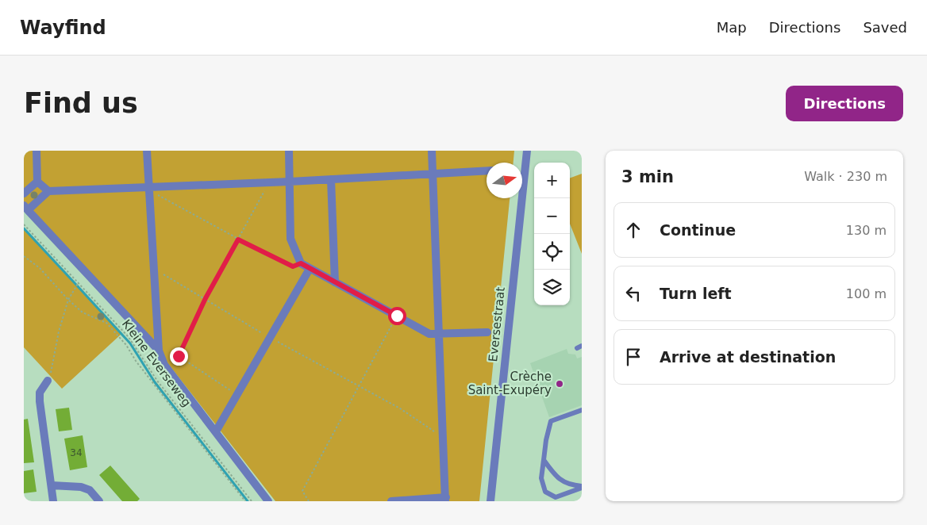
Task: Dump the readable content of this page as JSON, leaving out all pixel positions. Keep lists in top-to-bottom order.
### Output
{
  "streets": {
    "street": ["Eversestraat"],
    "path": ["Kleine Everseweg"]
  },
  "places": ["Crèche Saint-Exupéry"],
  "house_numbers": ["34"],
  "north": "right",
  "page": {
    "header": "Wayfind",
    "nav": ["Map", "Directions", "Saved"],
    "buttons": "Directions",
    "title": "Find us",
    "heading": ["3 min", "Walk · 230 m"],
    "map_buttons": ["+", "−"],
    "list": [
      ["Continue", "130 m"],
      ["Turn left", "100 m"],
      "Arrive at destination"
    ]
  }
}
